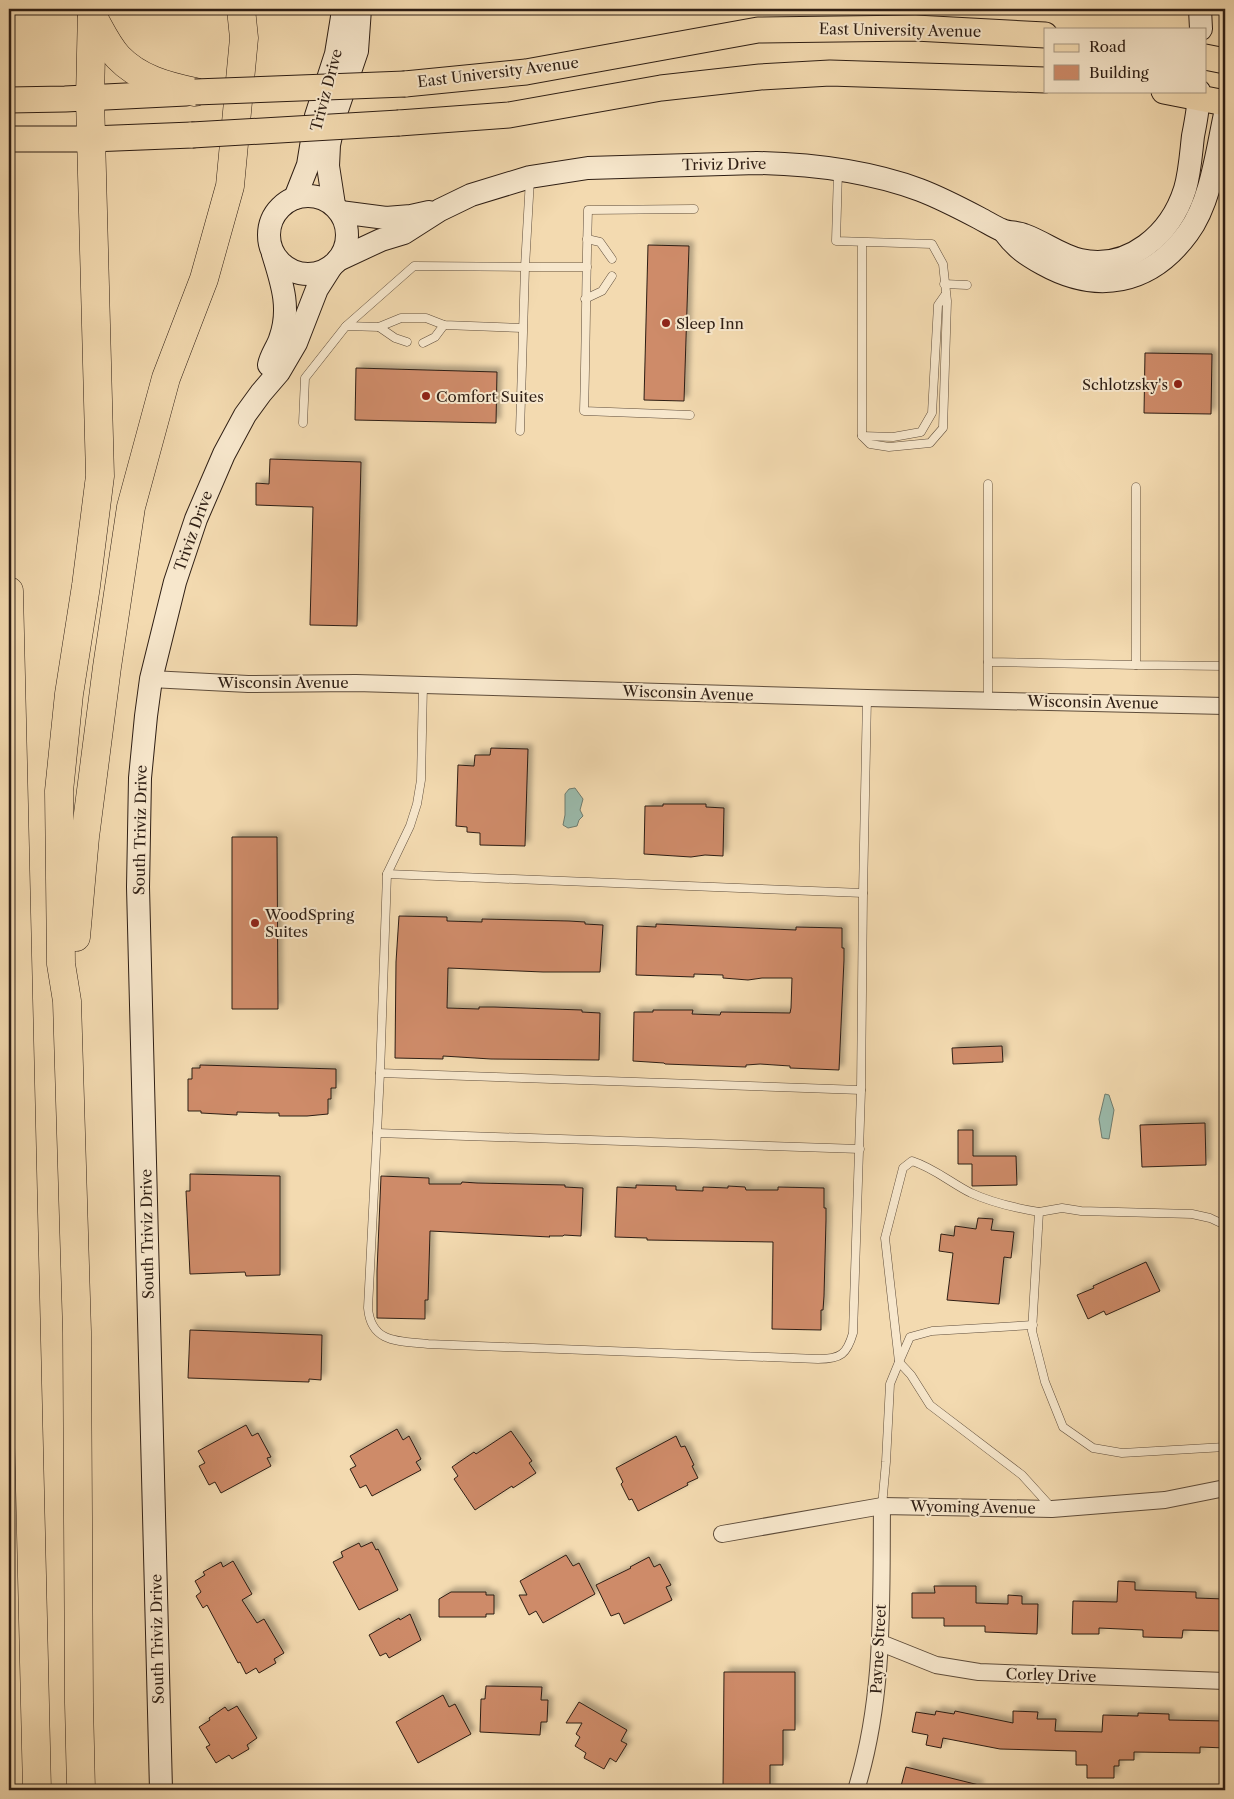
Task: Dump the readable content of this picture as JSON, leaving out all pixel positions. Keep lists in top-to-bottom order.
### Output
{
  "streets": {
    "main road": ["East University Avenue"],
    "street": [
      "Triviz Drive",
      "Wisconsin Avenue",
      "South Triviz Drive",
      "Wyoming Avenue",
      "Payne Street",
      "Corley Drive"
    ]
  },
  "crossings": [
    ["Triviz Drive", "Wisconsin Avenue"],
    ["Triviz Drive", "South Triviz Drive"],
    ["Wisconsin Avenue", "South Triviz Drive"],
    ["Wyoming Avenue", "Payne Street"],
    ["Payne Street", "Corley Drive"]
  ],
  "places": [
    "Sleep Inn",
    "Schlotzsky's",
    "Comfort Suites",
    "WoodSpring Suites"
  ],
  "legend": ["Road", "Building"]
}
